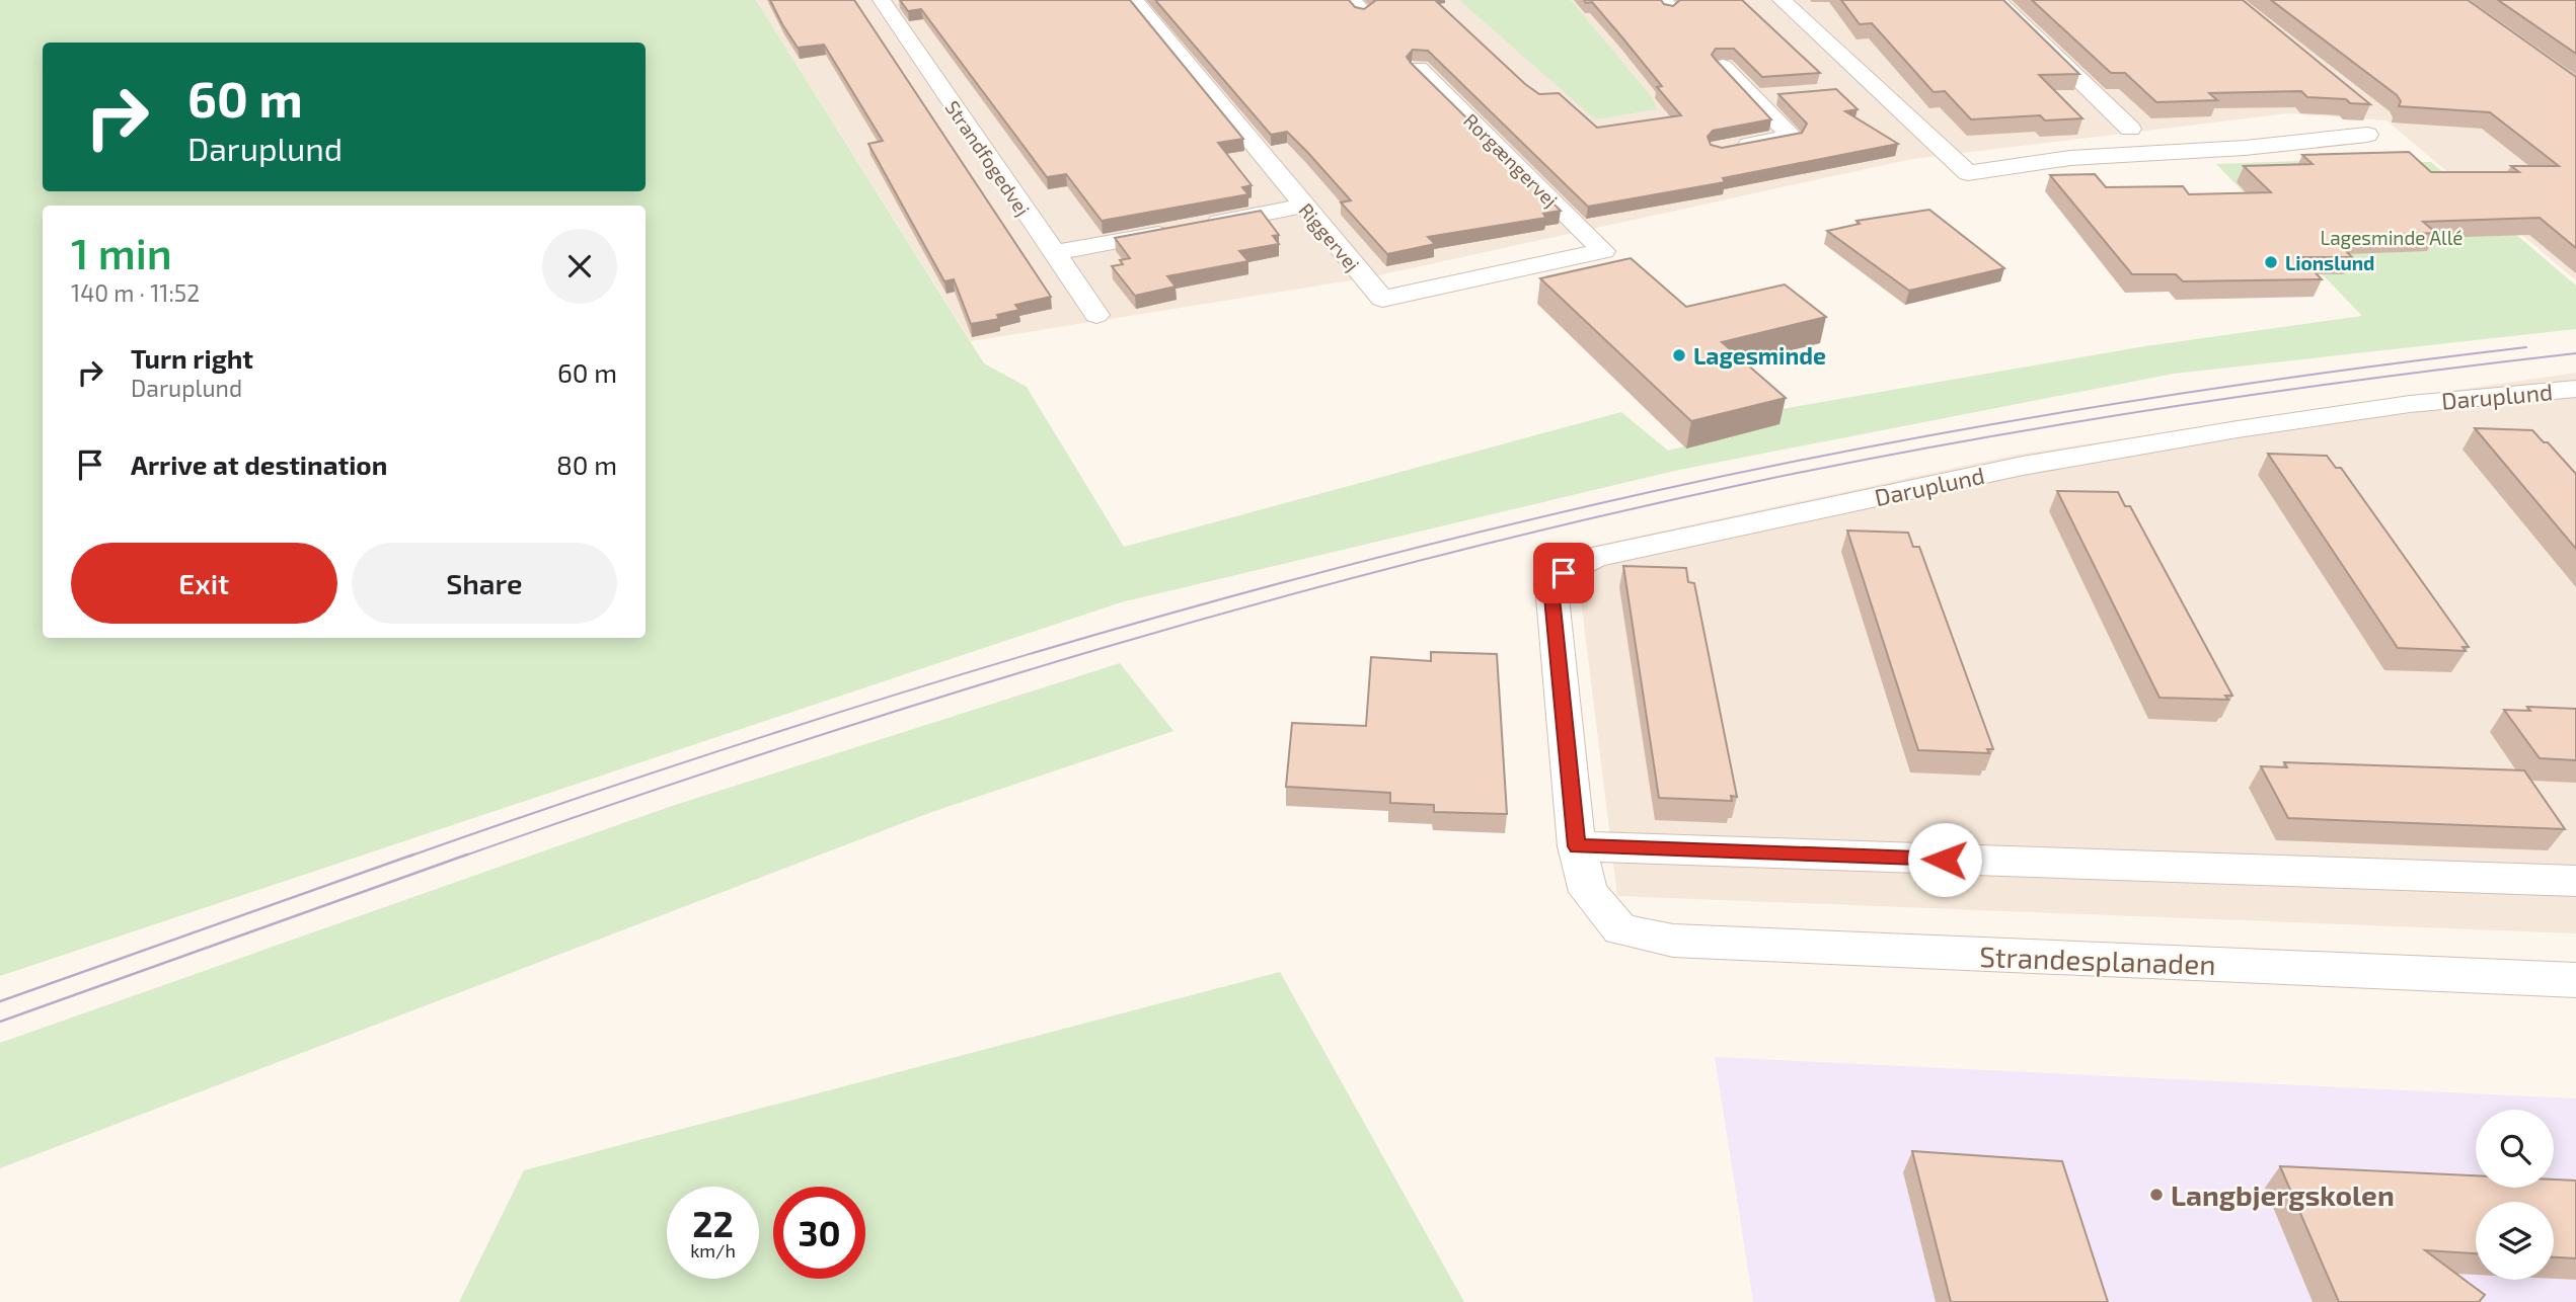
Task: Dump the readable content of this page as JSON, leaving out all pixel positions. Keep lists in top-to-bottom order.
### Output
{
  "streets": {
    "street": [
      "Strandfogedvej",
      "Rorgængervej",
      "Riggervej",
      "Daruplund",
      "Strandesplanaden"
    ]
  },
  "crossings": [
    ["Rorgængervej", "Riggervej"],
    ["Daruplund", "Strandesplanaden"]
  ],
  "parks": ["Lagesminde Allé"],
  "places": ["Lionslund", "Lagesminde", "Langbjergskolen"],
  "page": {
    "turn": ["60 m", "Daruplund"],
    "heading": ["1 min", "140 m · 11:52"],
    "list": [
      {
        "name": "Turn right",
        "note": "Daruplund",
        "value": "60 m"
      },
      {
        "name": "Arrive at destination",
        "value": "80 m"
      }
    ],
    "buttons": ["Exit", "Share"],
    "speed": "22 km/h",
    "limit": "30"
  }
}
